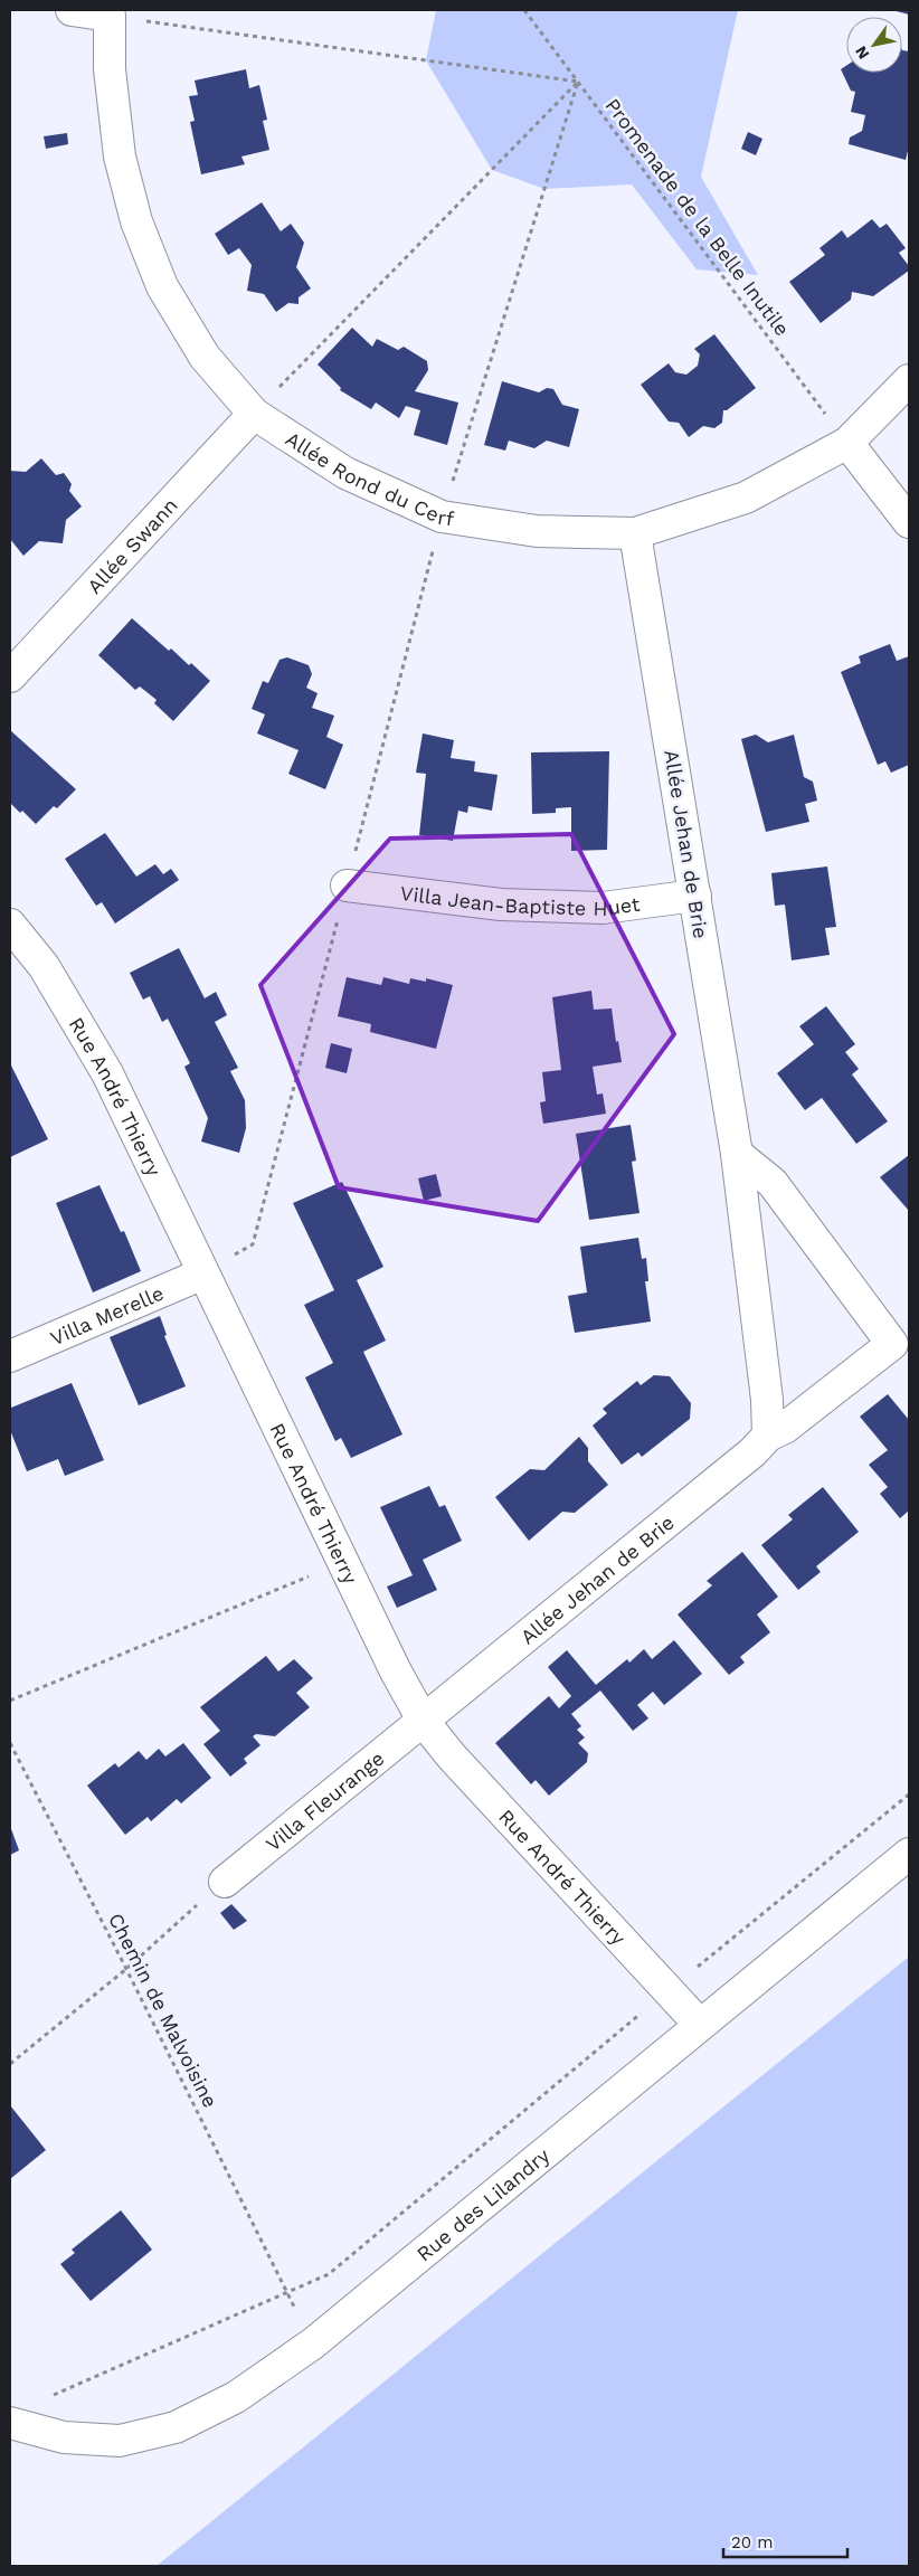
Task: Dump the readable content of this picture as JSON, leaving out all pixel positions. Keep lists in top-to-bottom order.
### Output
{
  "streets": {
    "street": [
      "Allée Rond du Cerf",
      "Allée Swann",
      "Allée Jehan de Brie",
      "Villa Jean-Baptiste Huet",
      "Rue André Thierry",
      "Villa Merelle",
      "Villa Fleurange",
      "Rue des Lilandry"
    ],
    "path": ["Promenade de la Belle Inutile", "Chemin de Malvoisine"]
  },
  "crossings": [
    ["Promenade de la Belle Inutile", "Allée Rond du Cerf"],
    ["Allée Rond du Cerf", "Allée Swann"],
    ["Allée Rond du Cerf", "Allée Jehan de Brie"],
    ["Allée Jehan de Brie", "Villa Jean-Baptiste Huet"],
    ["Allée Jehan de Brie", "Rue André Thierry"],
    ["Allée Jehan de Brie", "Villa Fleurange"],
    ["Rue André Thierry", "Villa Merelle"],
    ["Rue André Thierry", "Villa Fleurange"],
    ["Rue André Thierry", "Rue des Lilandry"]
  ],
  "scale_bar": "20 m",
  "north": "bottom left"
}
